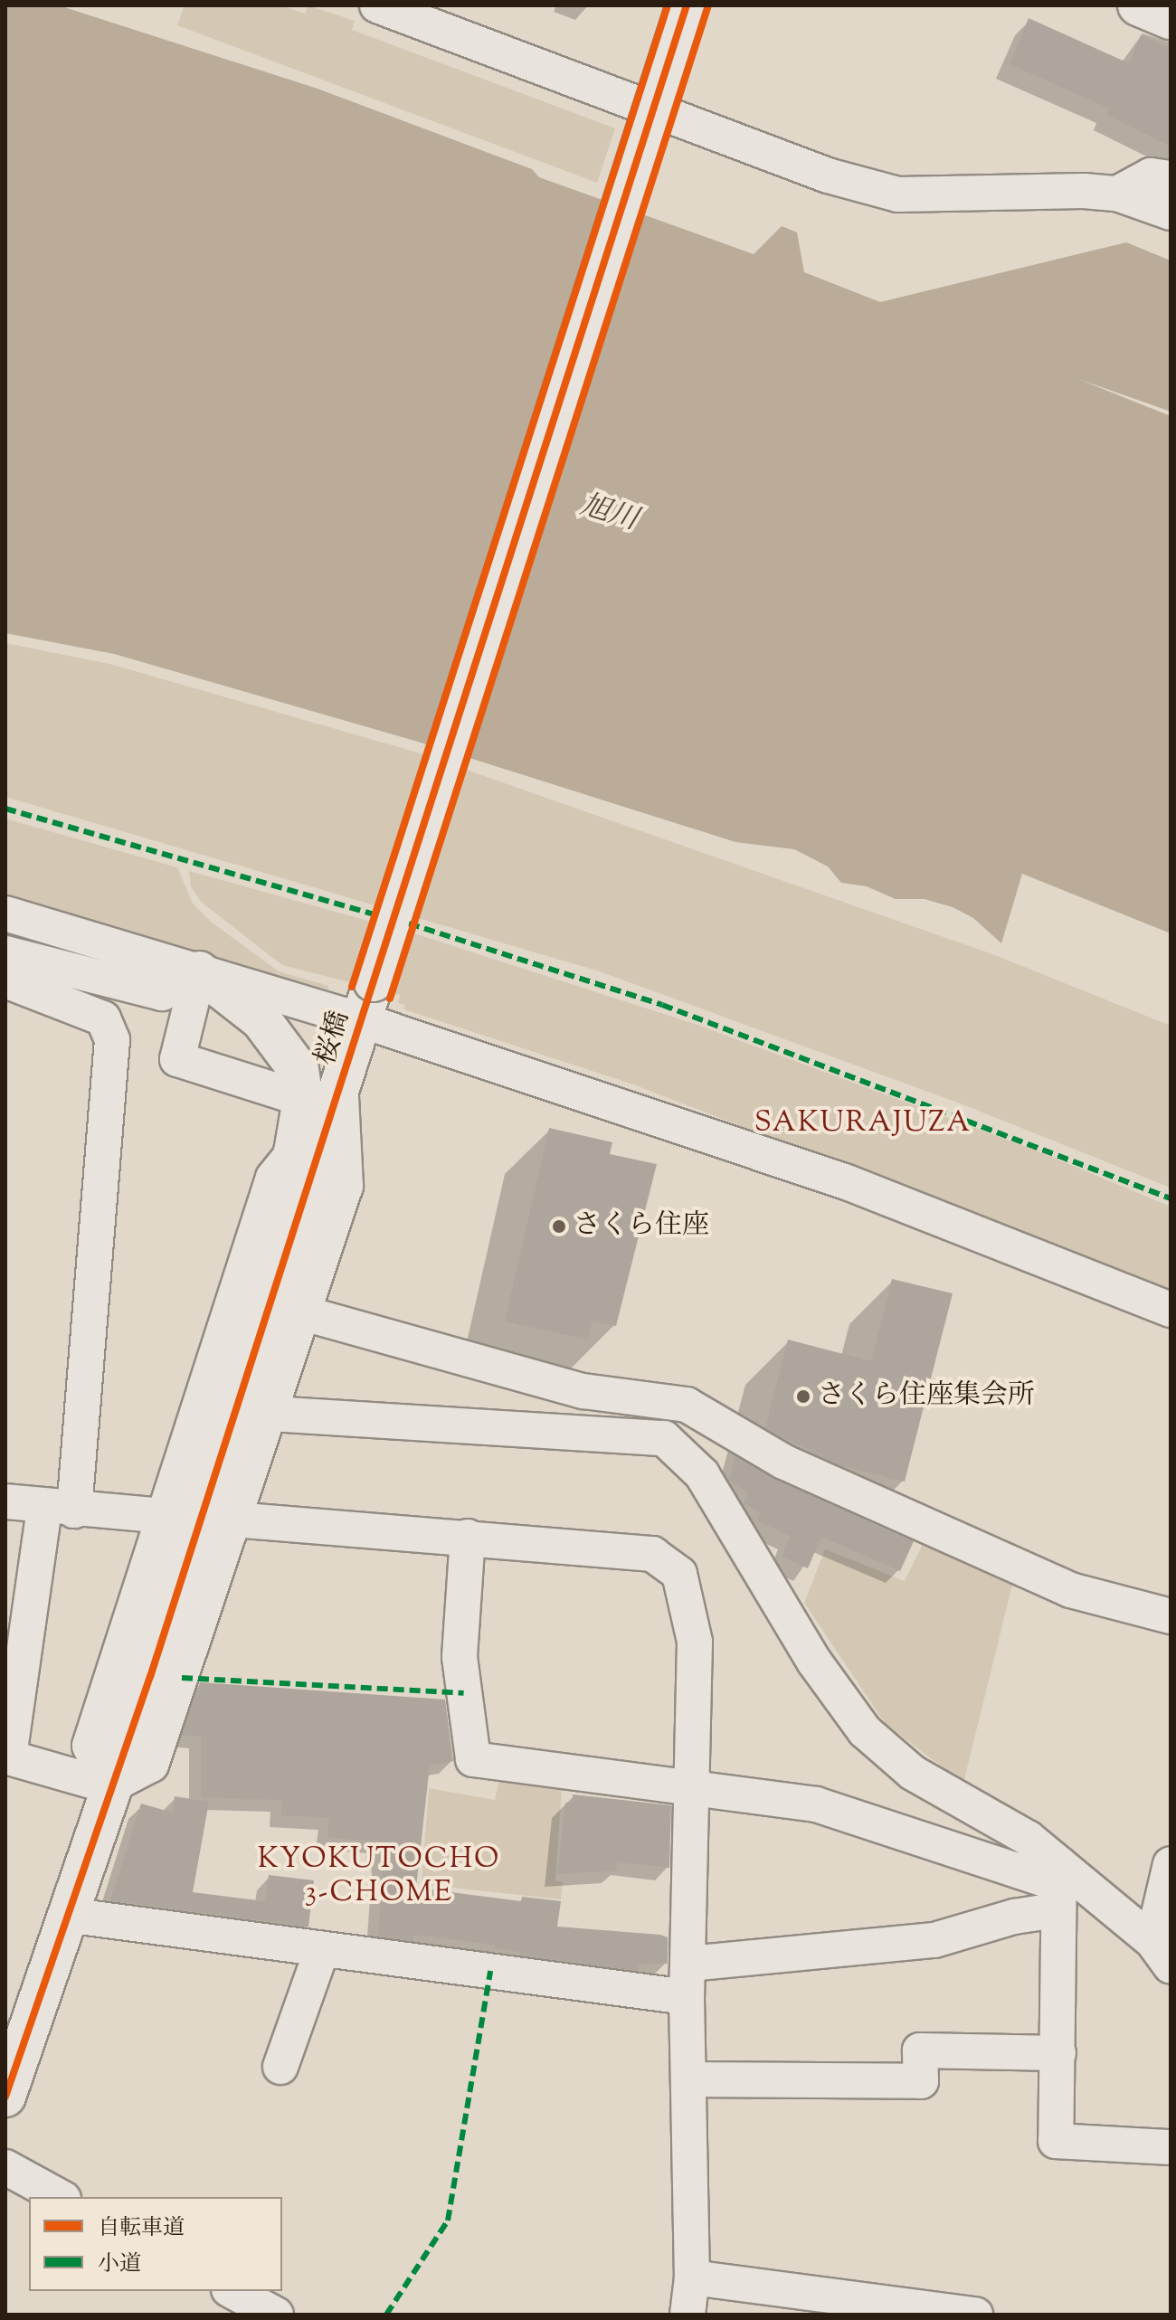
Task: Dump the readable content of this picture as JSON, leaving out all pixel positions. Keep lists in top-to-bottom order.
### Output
{
  "streets": {
    "street": ["桜橋"]
  },
  "districts": ["SAKURAJUZA", "KYOKUTOCHO 3-CHOME"],
  "water": ["旭川"],
  "places": ["さくら住座", "さくら住座集会所"],
  "legend": ["自転車道", "小道"]
}
